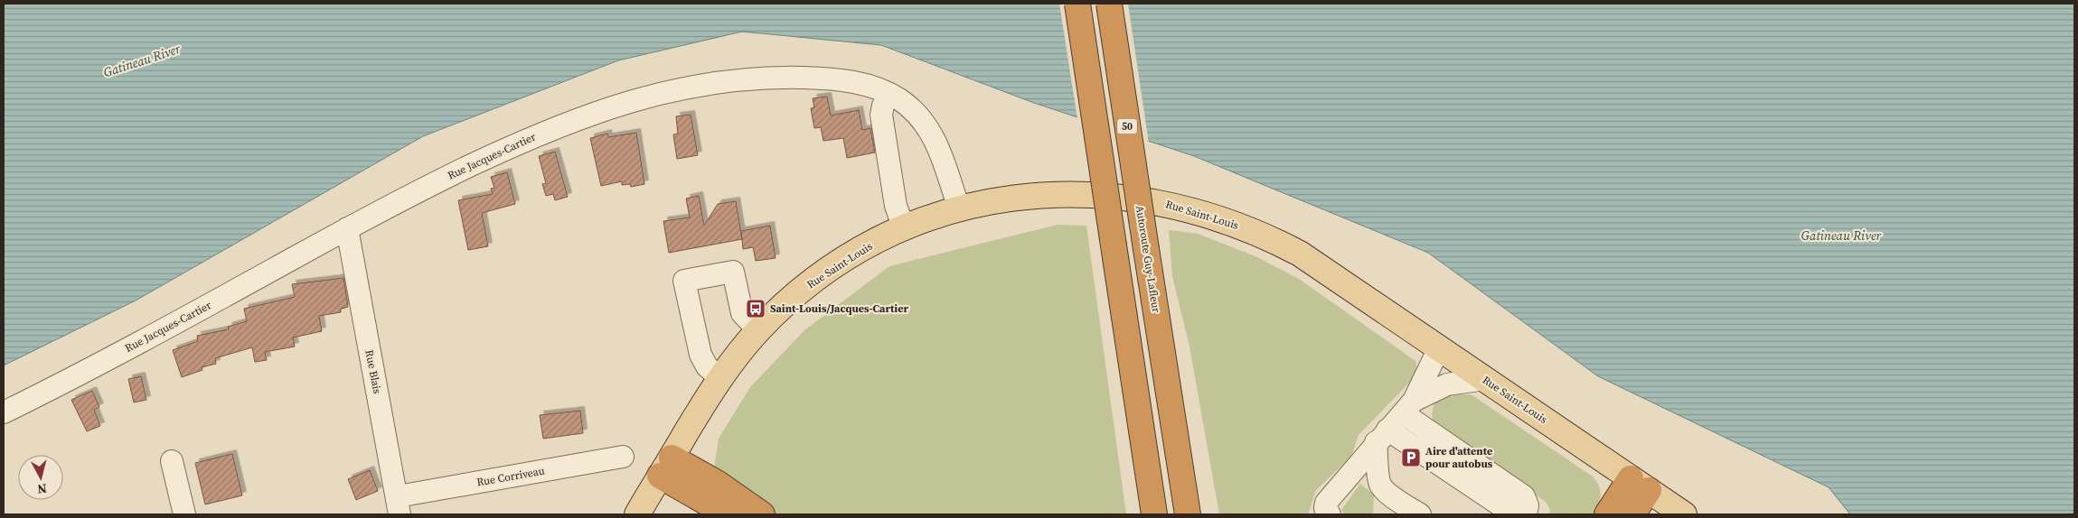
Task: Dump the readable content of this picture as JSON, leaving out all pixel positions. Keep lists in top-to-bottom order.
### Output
{
  "streets": {
    "highway": ["50", "Autoroute Guy-Lafleur"],
    "main road": ["Rue Saint-Louis"],
    "street": ["Rue Jacques-Cartier", "Rue Blais", "Rue Corriveau"]
  },
  "crossings": [
    ["Rue Jacques-Cartier", "Rue Saint-Louis"],
    ["Rue Jacques-Cartier", "Rue Blais"],
    ["Rue Blais", "Rue Corriveau"]
  ],
  "water": ["Gatineau River"],
  "places": {
    "bus stop": ["Saint-Louis/Jacques-Cartier"],
    "parking": ["Aire d'attente pour autobus"]
  },
  "north": "bottom"
}
